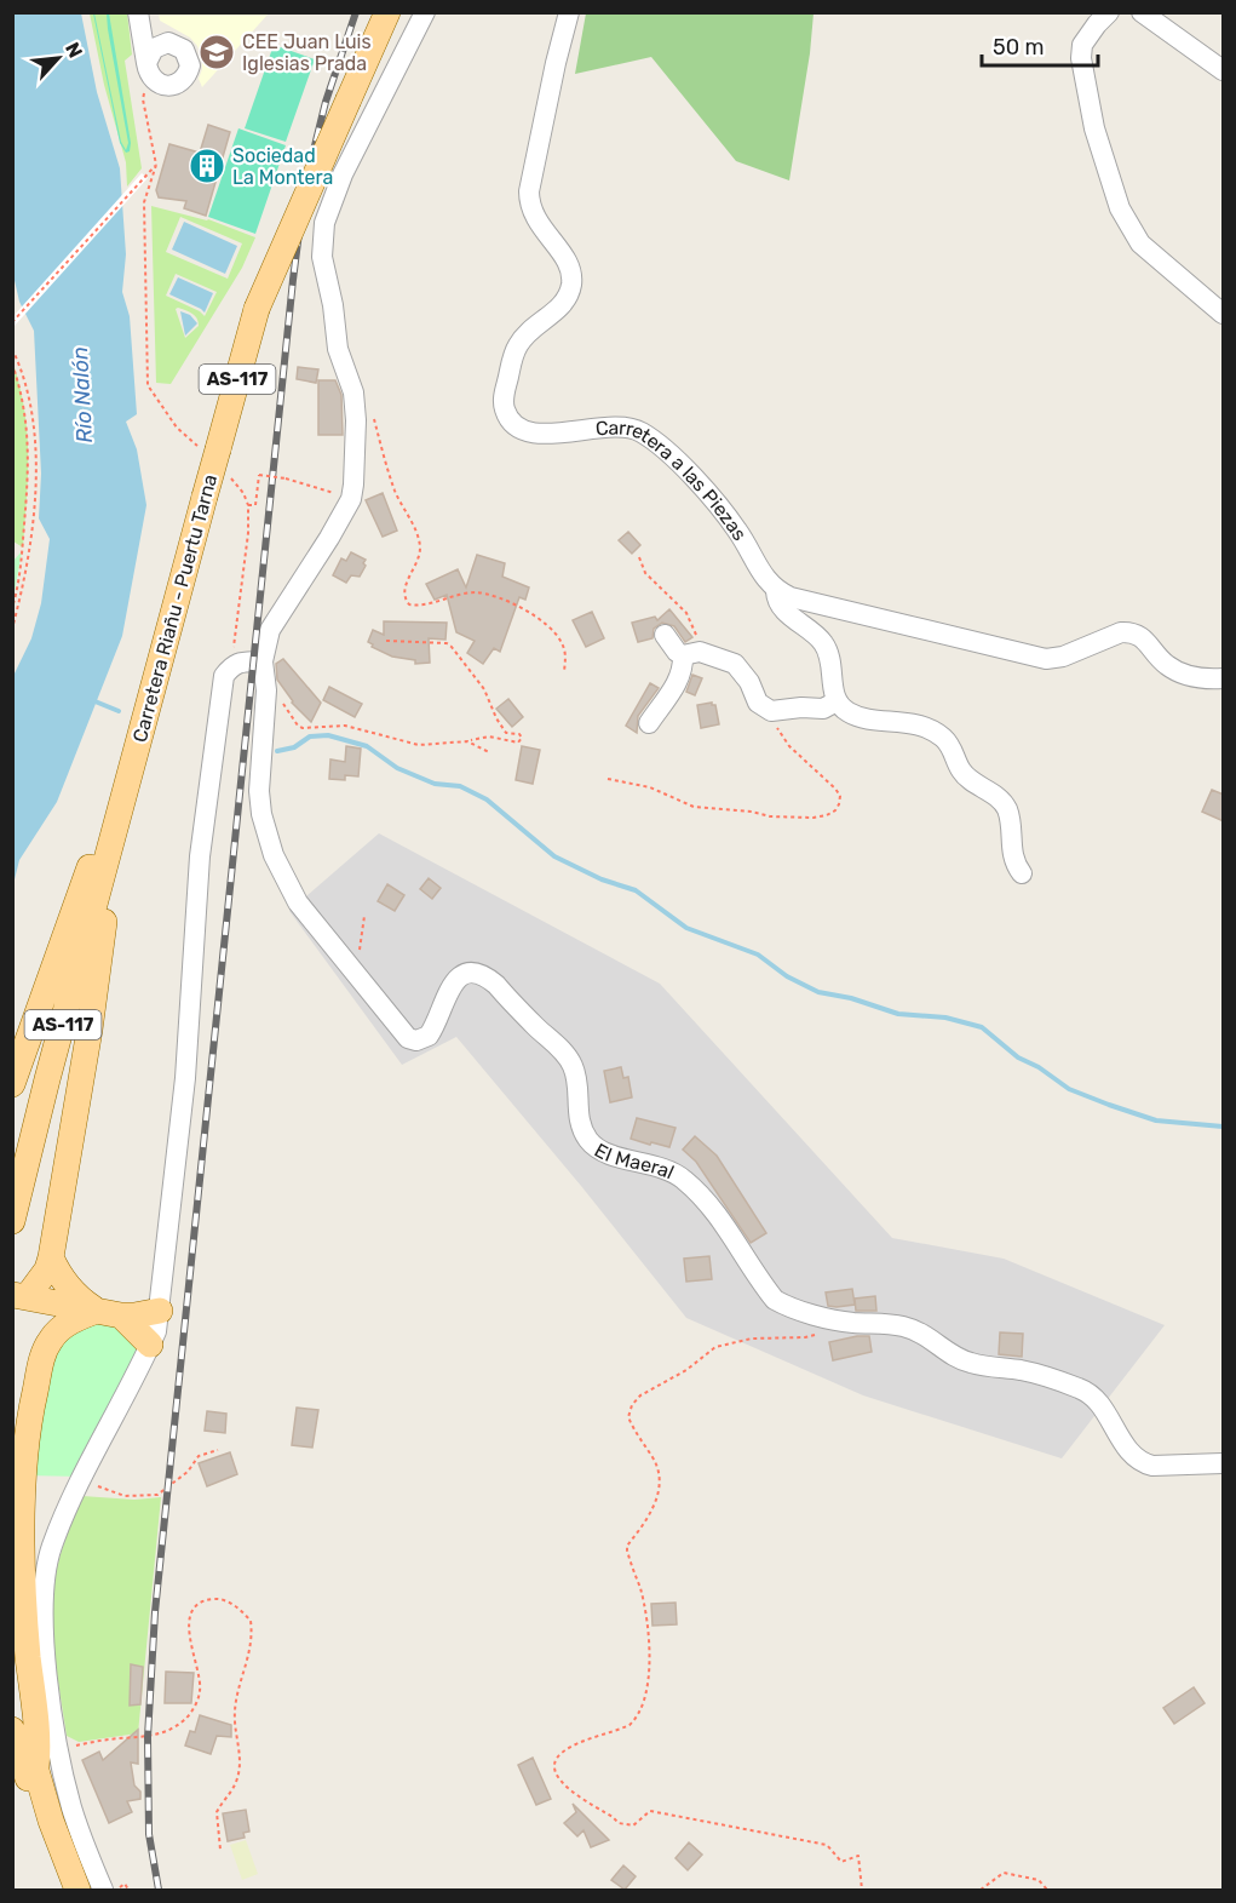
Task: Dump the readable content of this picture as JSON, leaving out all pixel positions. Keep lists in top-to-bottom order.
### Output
{
  "streets": {
    "main road": ["AS-117", "Carretera Riañu - Puertu Tarna"],
    "street": ["Carretera a las Piezas", "El Maeral"]
  },
  "water": ["Río Nalón"],
  "places": {
    "school or university": ["CEE Juan Luis Iglesias Prada"],
    "building": ["Sociedad La Montera"]
  },
  "scale_bar": "50 m",
  "north": "top right"
}
